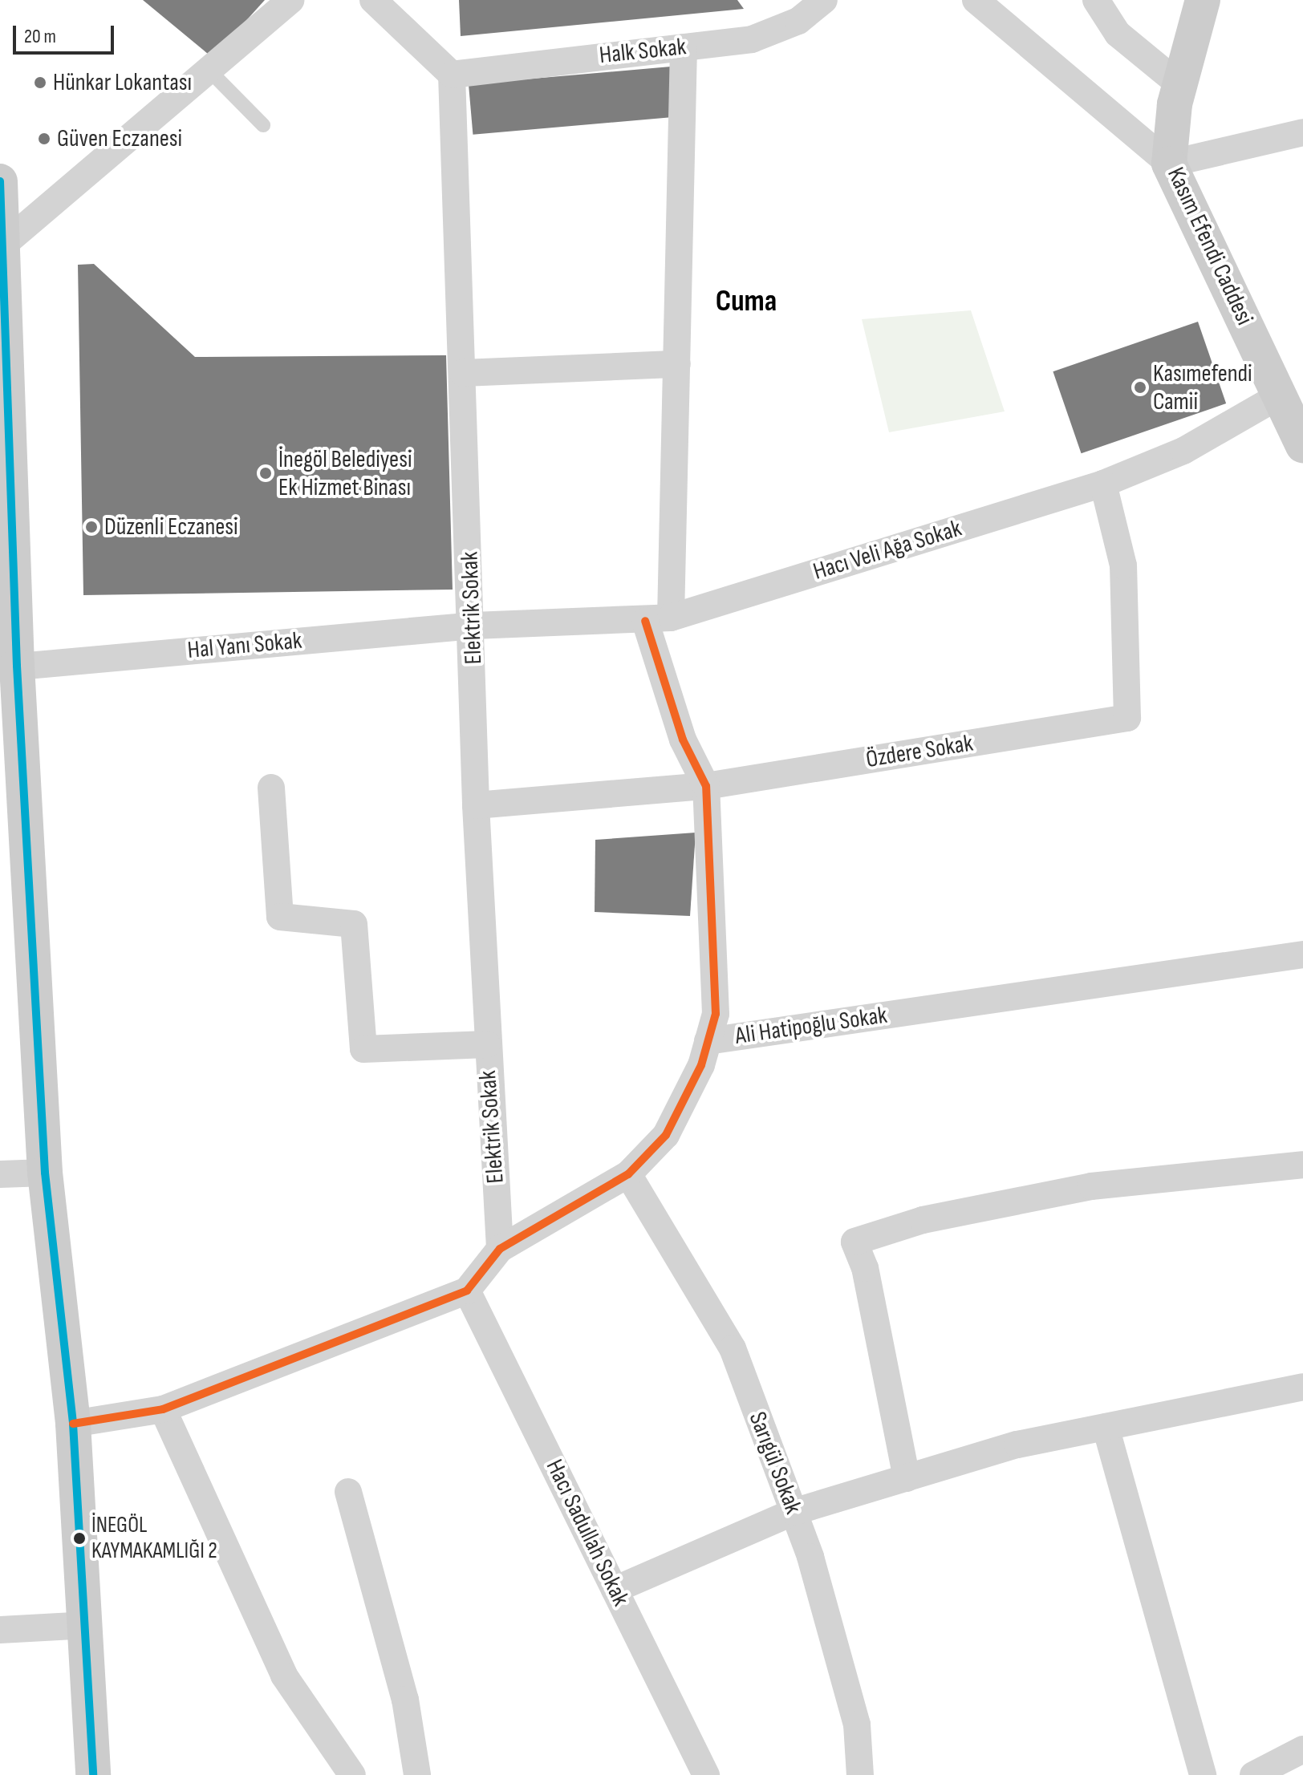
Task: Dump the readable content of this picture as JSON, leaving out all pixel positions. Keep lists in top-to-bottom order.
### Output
{
  "streets": {
    "main road": ["Kasım Efendi Caddesi"],
    "street": [
      "Halk Sokak",
      "Hacı Veli Ağa Sokak",
      "Elektrik Sokak",
      "Hal Yanı Sokak",
      "Özdere Sokak",
      "Ali Hatipoğlu Sokak",
      "Sarıgül Sokak",
      "Hacı Sadullah Sokak"
    ]
  },
  "crossings": [
    ["Halk Sokak", "Elektrik Sokak"],
    ["Kasım Efendi Caddesi", "Hacı Veli Ağa Sokak"],
    ["Hacı Veli Ağa Sokak", "Elektrik Sokak"],
    ["Hacı Veli Ağa Sokak", "Hal Yanı Sokak"],
    ["Hacı Veli Ağa Sokak", "Özdere Sokak"],
    ["Elektrik Sokak", "Hal Yanı Sokak"],
    ["Elektrik Sokak", "Özdere Sokak"],
    ["Elektrik Sokak", "Ali Hatipoğlu Sokak"],
    ["Ali Hatipoğlu Sokak", "Sarıgül Sokak"],
    ["Ali Hatipoğlu Sokak", "Hacı Sadullah Sokak"]
  ],
  "districts": ["Cuma"],
  "places": [
    "Hünkar Lokantası",
    "Güven Eczanesi",
    "Kasımefendi Camii",
    "İnegöl Belediyesi Ek Hizmet Binası",
    "Düzenli Eczanesi",
    "İNEGÖL KAYMAKAMLIĞI 2"
  ],
  "scale_bar": "20 m"
}
